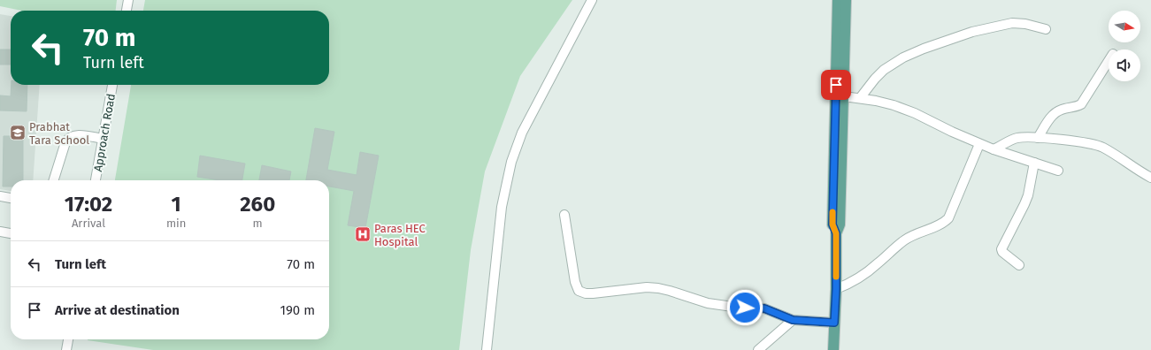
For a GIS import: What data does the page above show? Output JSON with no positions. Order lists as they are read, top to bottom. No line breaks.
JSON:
{"streets":{"street":["Approach Road"]},"places":{"school or university":["Prabhat Tara School"],"hospital":["Paras HEC Hospital"]},"north":"right","page":{"turn":["70 m","Turn left"],"eta":["17:02","Arrival","1","min","260","m"],"list":[{"name":"Turn left","value":"70 m"},{"name":"Arrive at destination","value":"190 m"}]}}
